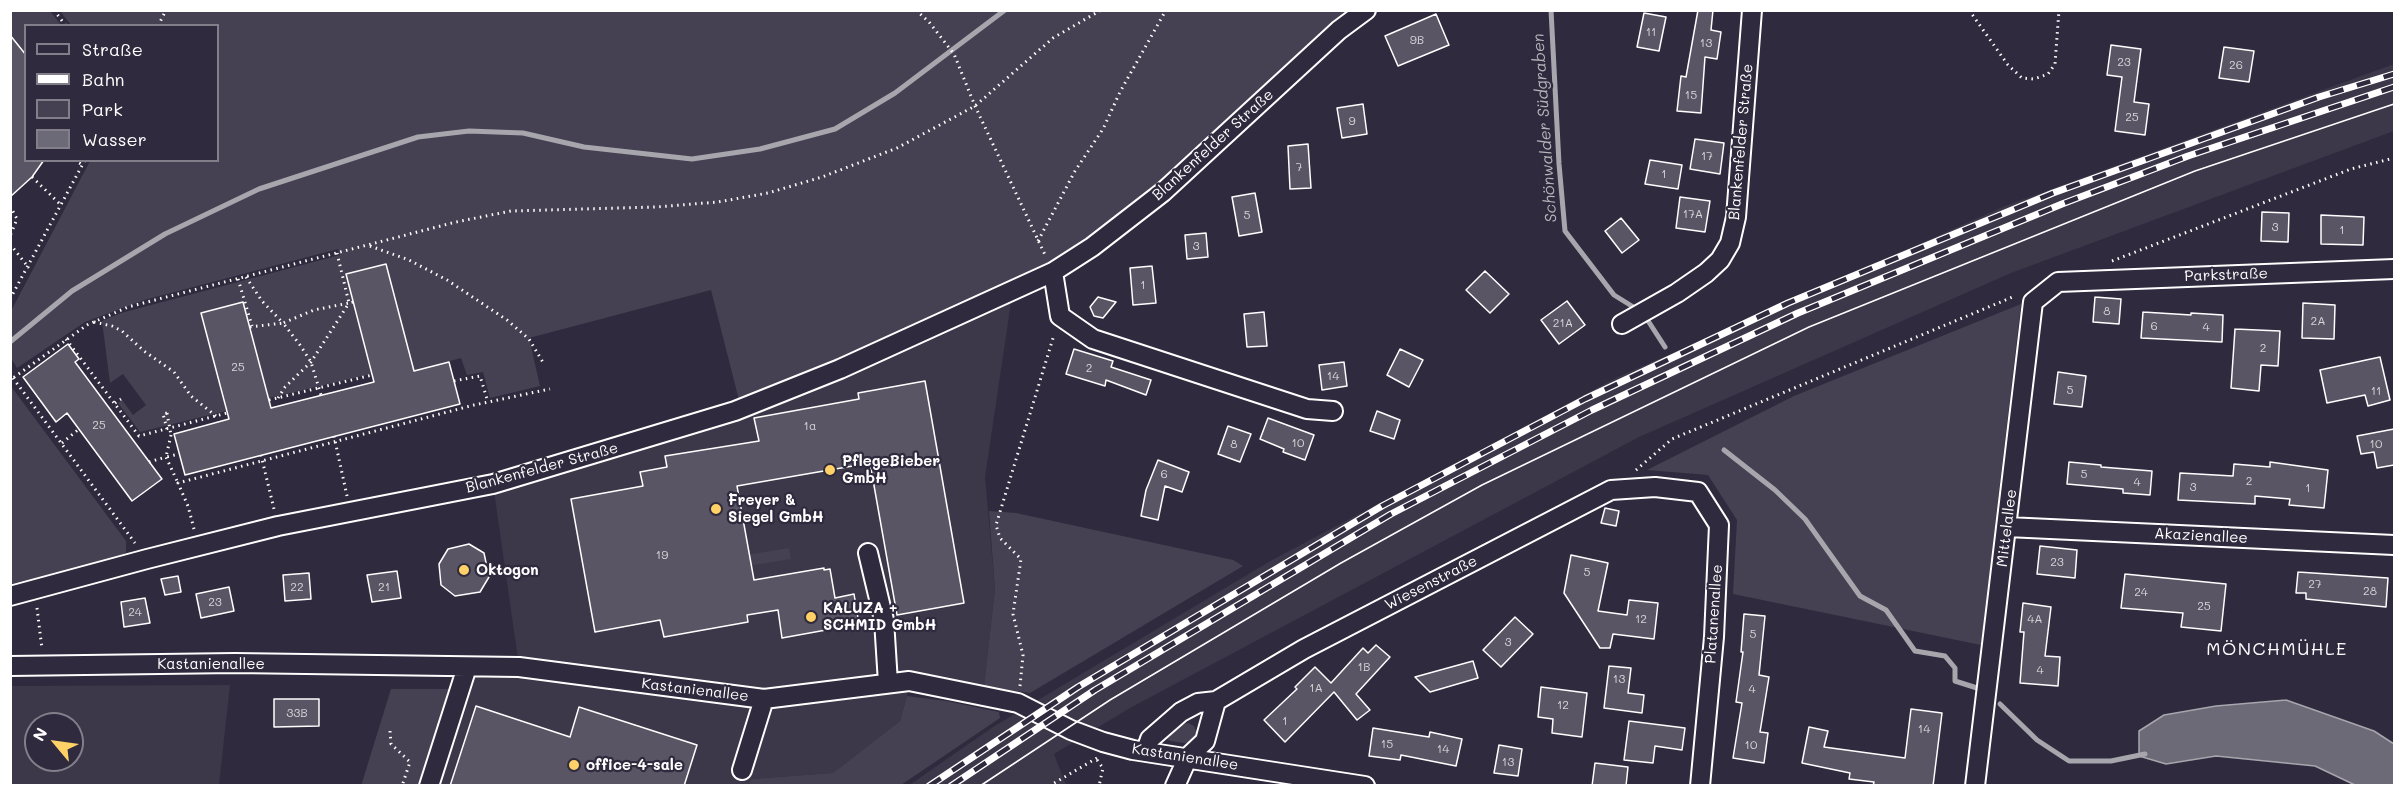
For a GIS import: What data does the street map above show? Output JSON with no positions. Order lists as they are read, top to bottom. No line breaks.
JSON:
{"streets":{"street":["Blankenfelder Straße","Parkstraße","Mittelallee","Akazienallee","Wiesenstraße","Platanenallee","Kastanienallee"]},"crossings":[["Parkstraße","Mittelallee"],["Mittelallee","Akazienallee"],["Wiesenstraße","Platanenallee"],["Wiesenstraße","Kastanienallee"]],"districts":["MÖNCHMÜHLE"],"water":["Schönwalder Südgraben"],"places":["PflegeBieber GmbH","Freyer & Siegel GmbH","Oktogon","KALUZA + SCHMID GmbH","office-4-sale"],"house_numbers":["11","9B","13","23","26","15","25","9","17","7","1","17A","5","3","1","3","1","8","2A","21A","6","4","2","25","2","14","5","11","25","1a","10","8","10","6","5","2","4","3","1","19","23","5","27","22","21","28","24","23","25","24","12","4A","5","3","1B","4","13","1A","4","12","33B","1","14","15","10","14","13"],"legend":["Straße","Bahn","Park","Wasser"],"north":"top left"}
